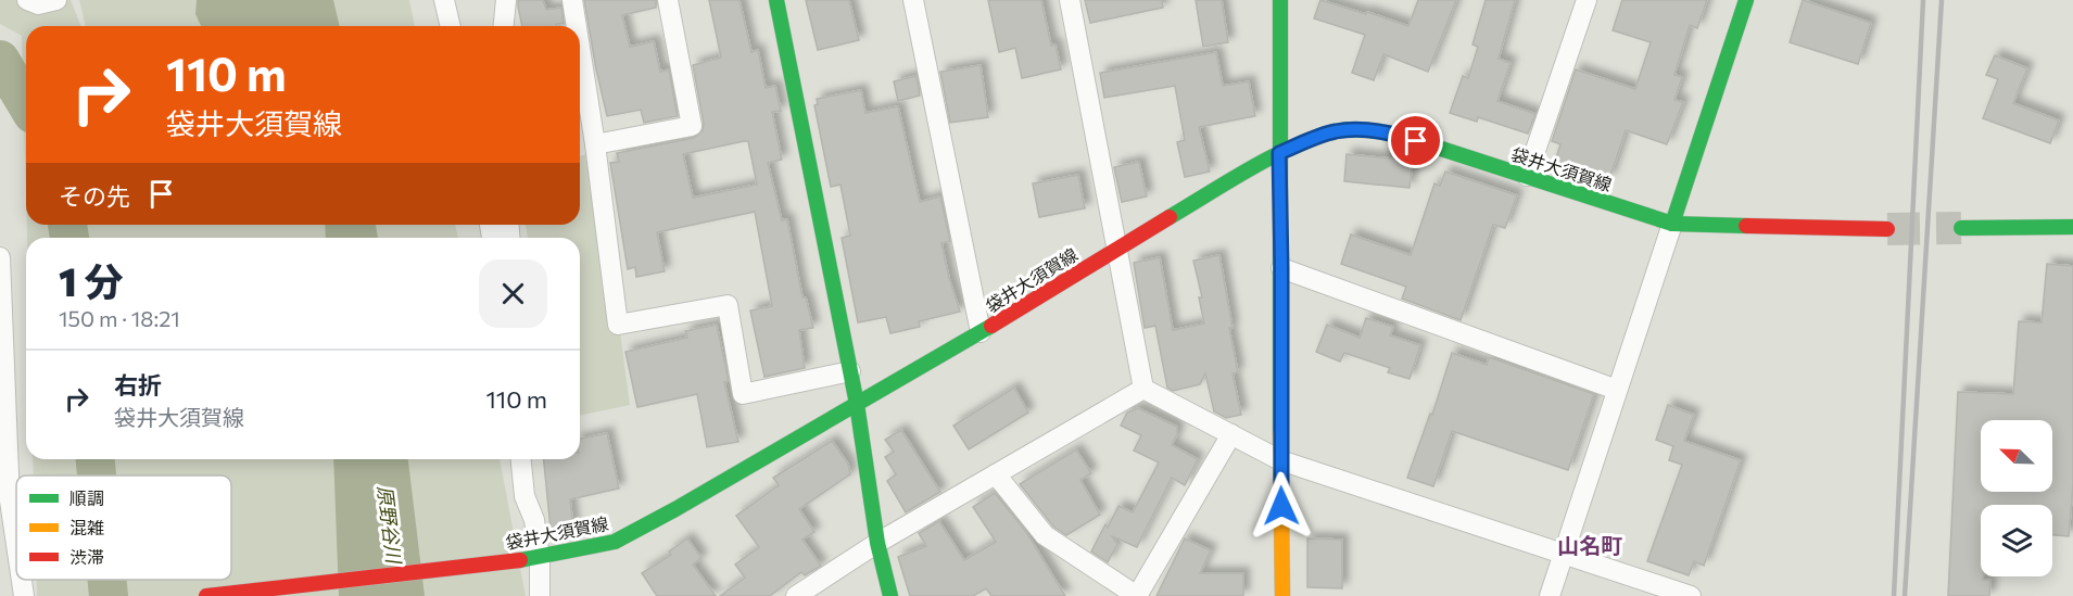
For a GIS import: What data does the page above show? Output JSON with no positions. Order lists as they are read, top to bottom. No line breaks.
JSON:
{"streets":{"main road":["袋井大須賀線"]},"districts":["山名町"],"water":["原野谷川"],"legend":["順調","混雑","渋滞"],"north":"top left","page":{"turn":["110 m","袋井大須賀線"],"then":"その先","heading":["1 分","150 m · 18:21"],"list":[{"name":"右折","note":"袋井大須賀線","value":"110 m"}]}}
